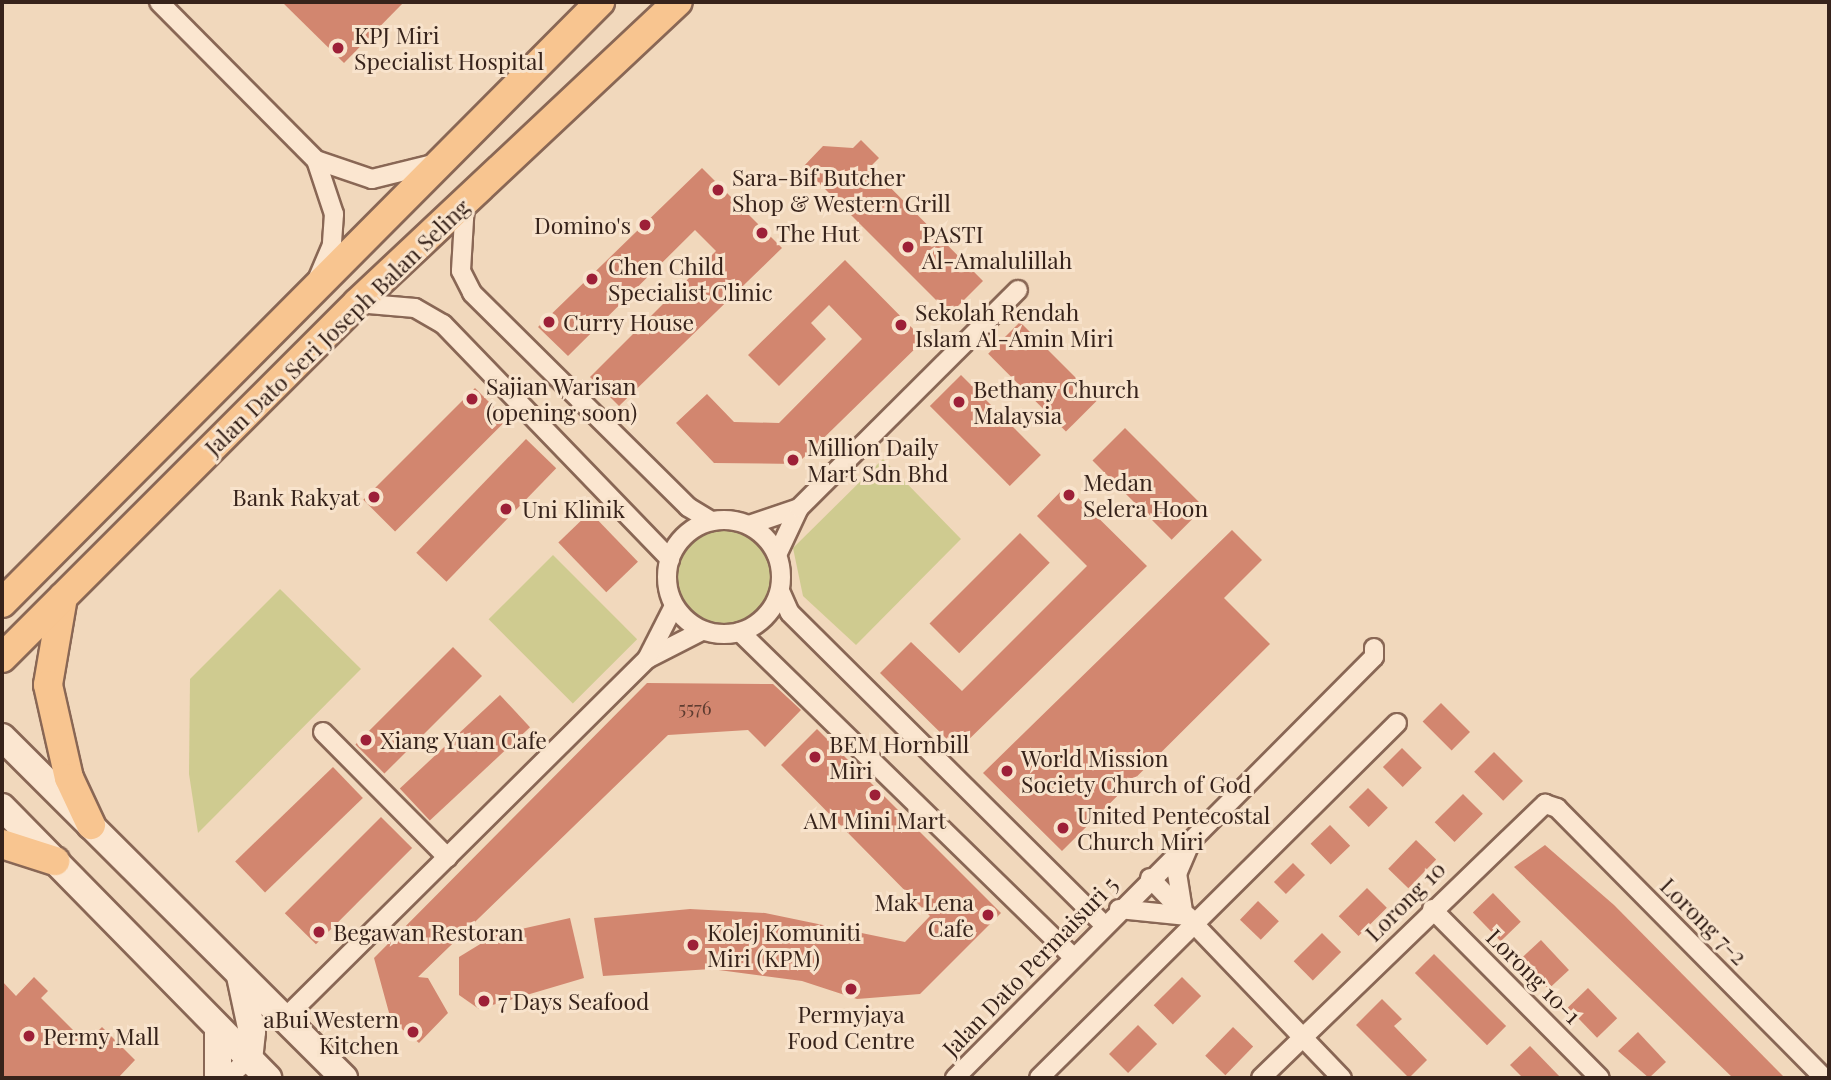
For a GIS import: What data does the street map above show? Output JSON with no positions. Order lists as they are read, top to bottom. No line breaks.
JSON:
{"streets":{"main road":["Jalan Dato Seri Joseph Balan Seling"],"street":["Lorong 10","Lorong 7-2","Jalan Dato Permaisuri 5","Lorong 10-1"]},"crossings":[["Lorong 10","Lorong 7-2"],["Lorong 10","Lorong 10-1"]],"places":["KPJ Miri Specialist Hospital","Sara-Bif Butcher Shop & Western Grill","Domino's","The Hut","PASTI Al-Amalulillah","Chen Child Specialist Clinic","Curry House","Sekolah Rendah Islam Al-Amin Miri","Sajian Warisan (opening soon)","Bethany Church Malaysia","Million Daily Mart Sdn Bhd","Medan Selera Hoon","Bank Rakyat","Uni Klinik","Xiang Yuan Cafe","BEM Hornbill Miri","World Mission Society Church of God","AM Mini Mart","United Pentecostal Church Miri","Mak Lena Cafe","Begawan Restoran","Kolej Komuniti Miri (KPM)","Permyjaya Food Centre","7 Days Seafood","aBui Western Kitchen","Permy Mall"],"house_numbers":["5576"]}
